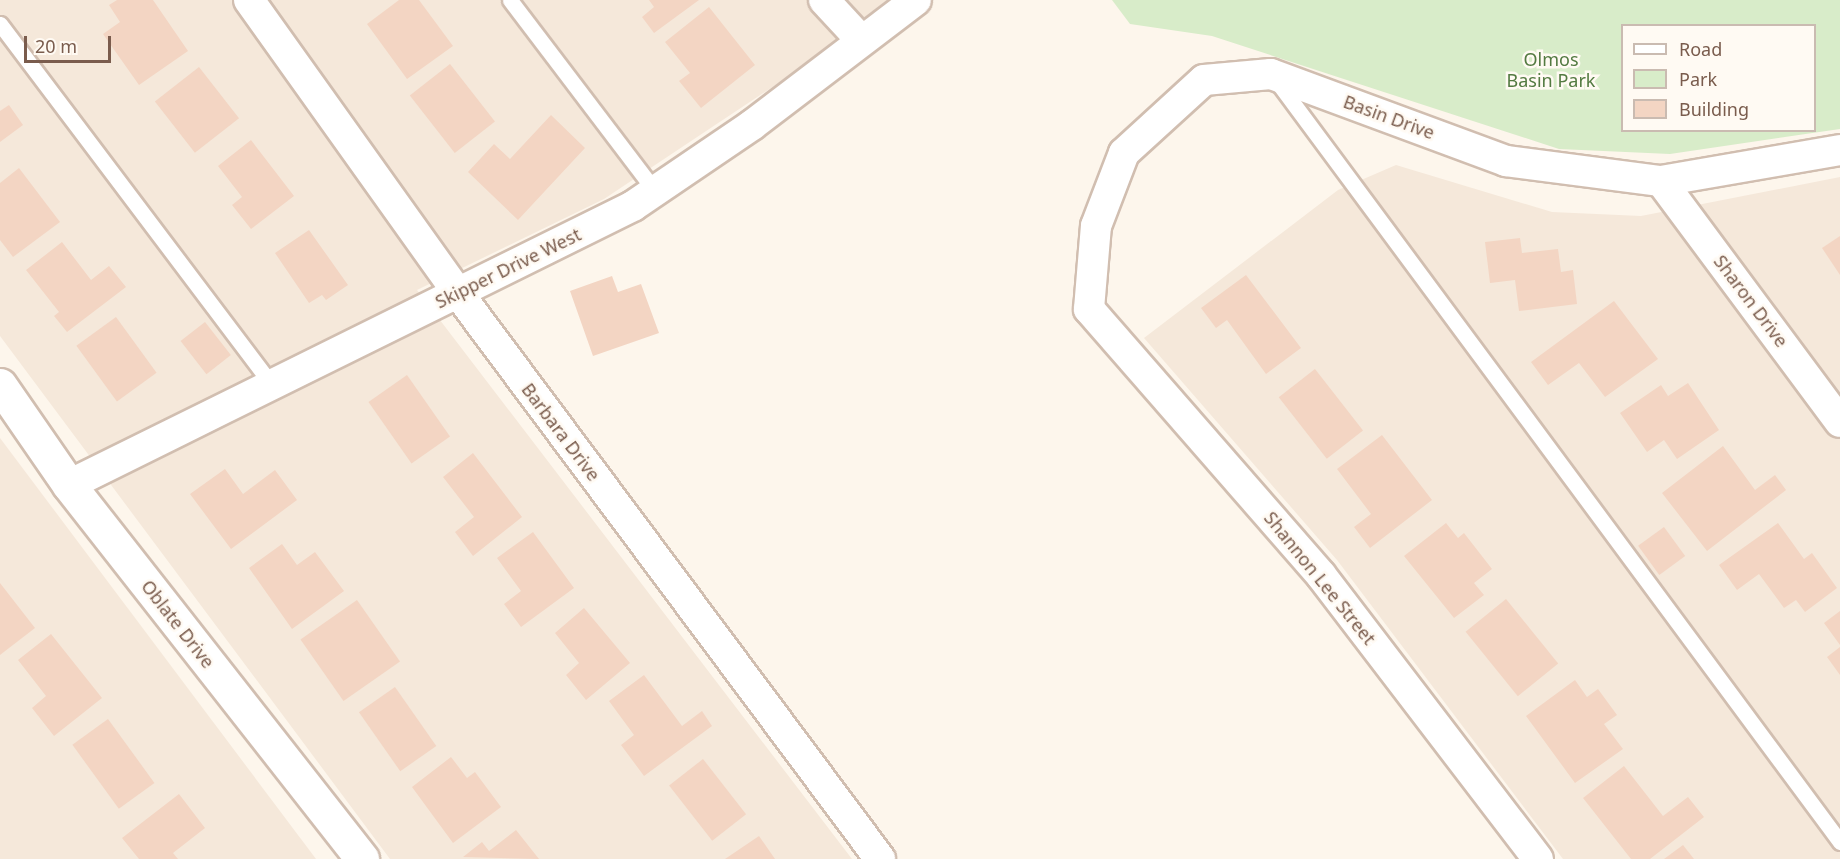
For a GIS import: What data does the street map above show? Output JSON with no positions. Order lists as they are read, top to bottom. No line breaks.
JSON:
{"streets":{"street":["Basin Drive","Skipper Drive West","Sharon Drive","Barbara Drive","Shannon Lee Street","Oblate Drive"]},"crossings":[["Basin Drive","Sharon Drive"],["Basin Drive","Shannon Lee Street"],["Skipper Drive West","Barbara Drive"],["Skipper Drive West","Oblate Drive"]],"parks":["Olmos Basin Park"],"legend":["Road","Park","Building"],"scale_bar":"20 m"}
